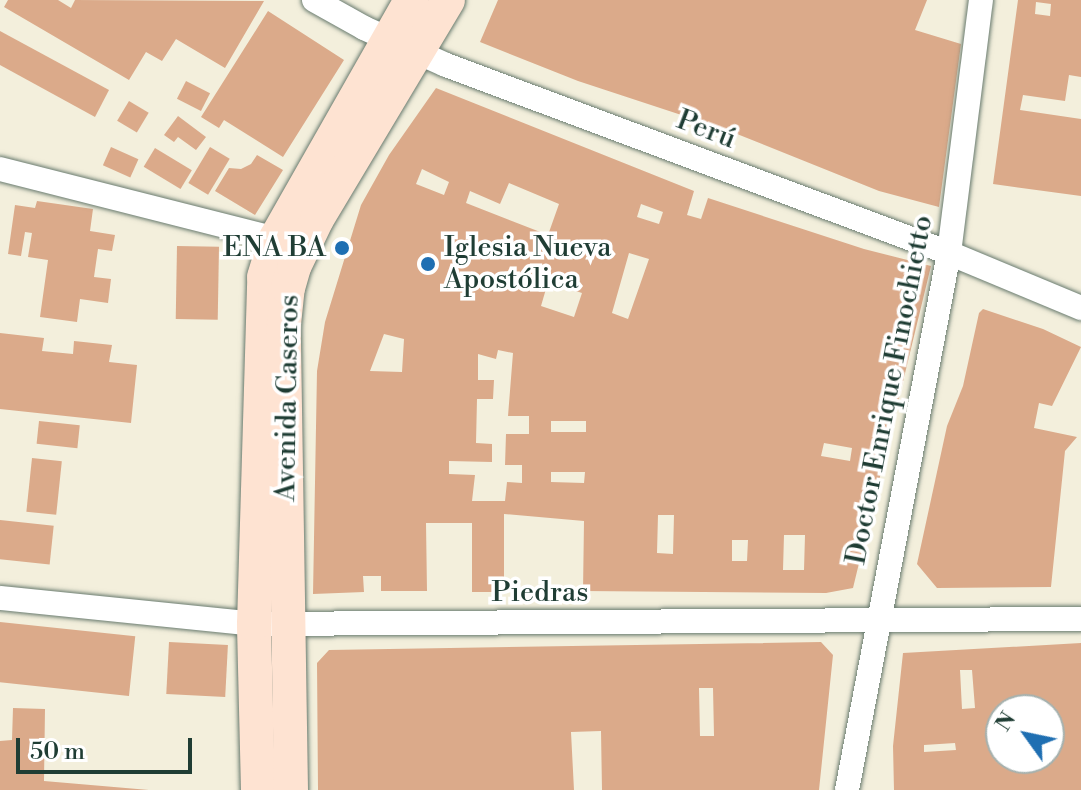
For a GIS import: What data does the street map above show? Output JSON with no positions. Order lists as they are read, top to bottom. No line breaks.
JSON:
{"streets":{"main road":["Avenida Caseros"],"street":["Perú","Doctor Enrique Finochietto","Piedras"]},"crossings":[["Perú","Doctor Enrique Finochietto"],["Perú","Avenida Caseros"],["Doctor Enrique Finochietto","Piedras"],["Avenida Caseros","Piedras"]],"places":["ENA BA","Iglesia Nueva Apostólica"],"scale_bar":"50 m","north":"top left"}
